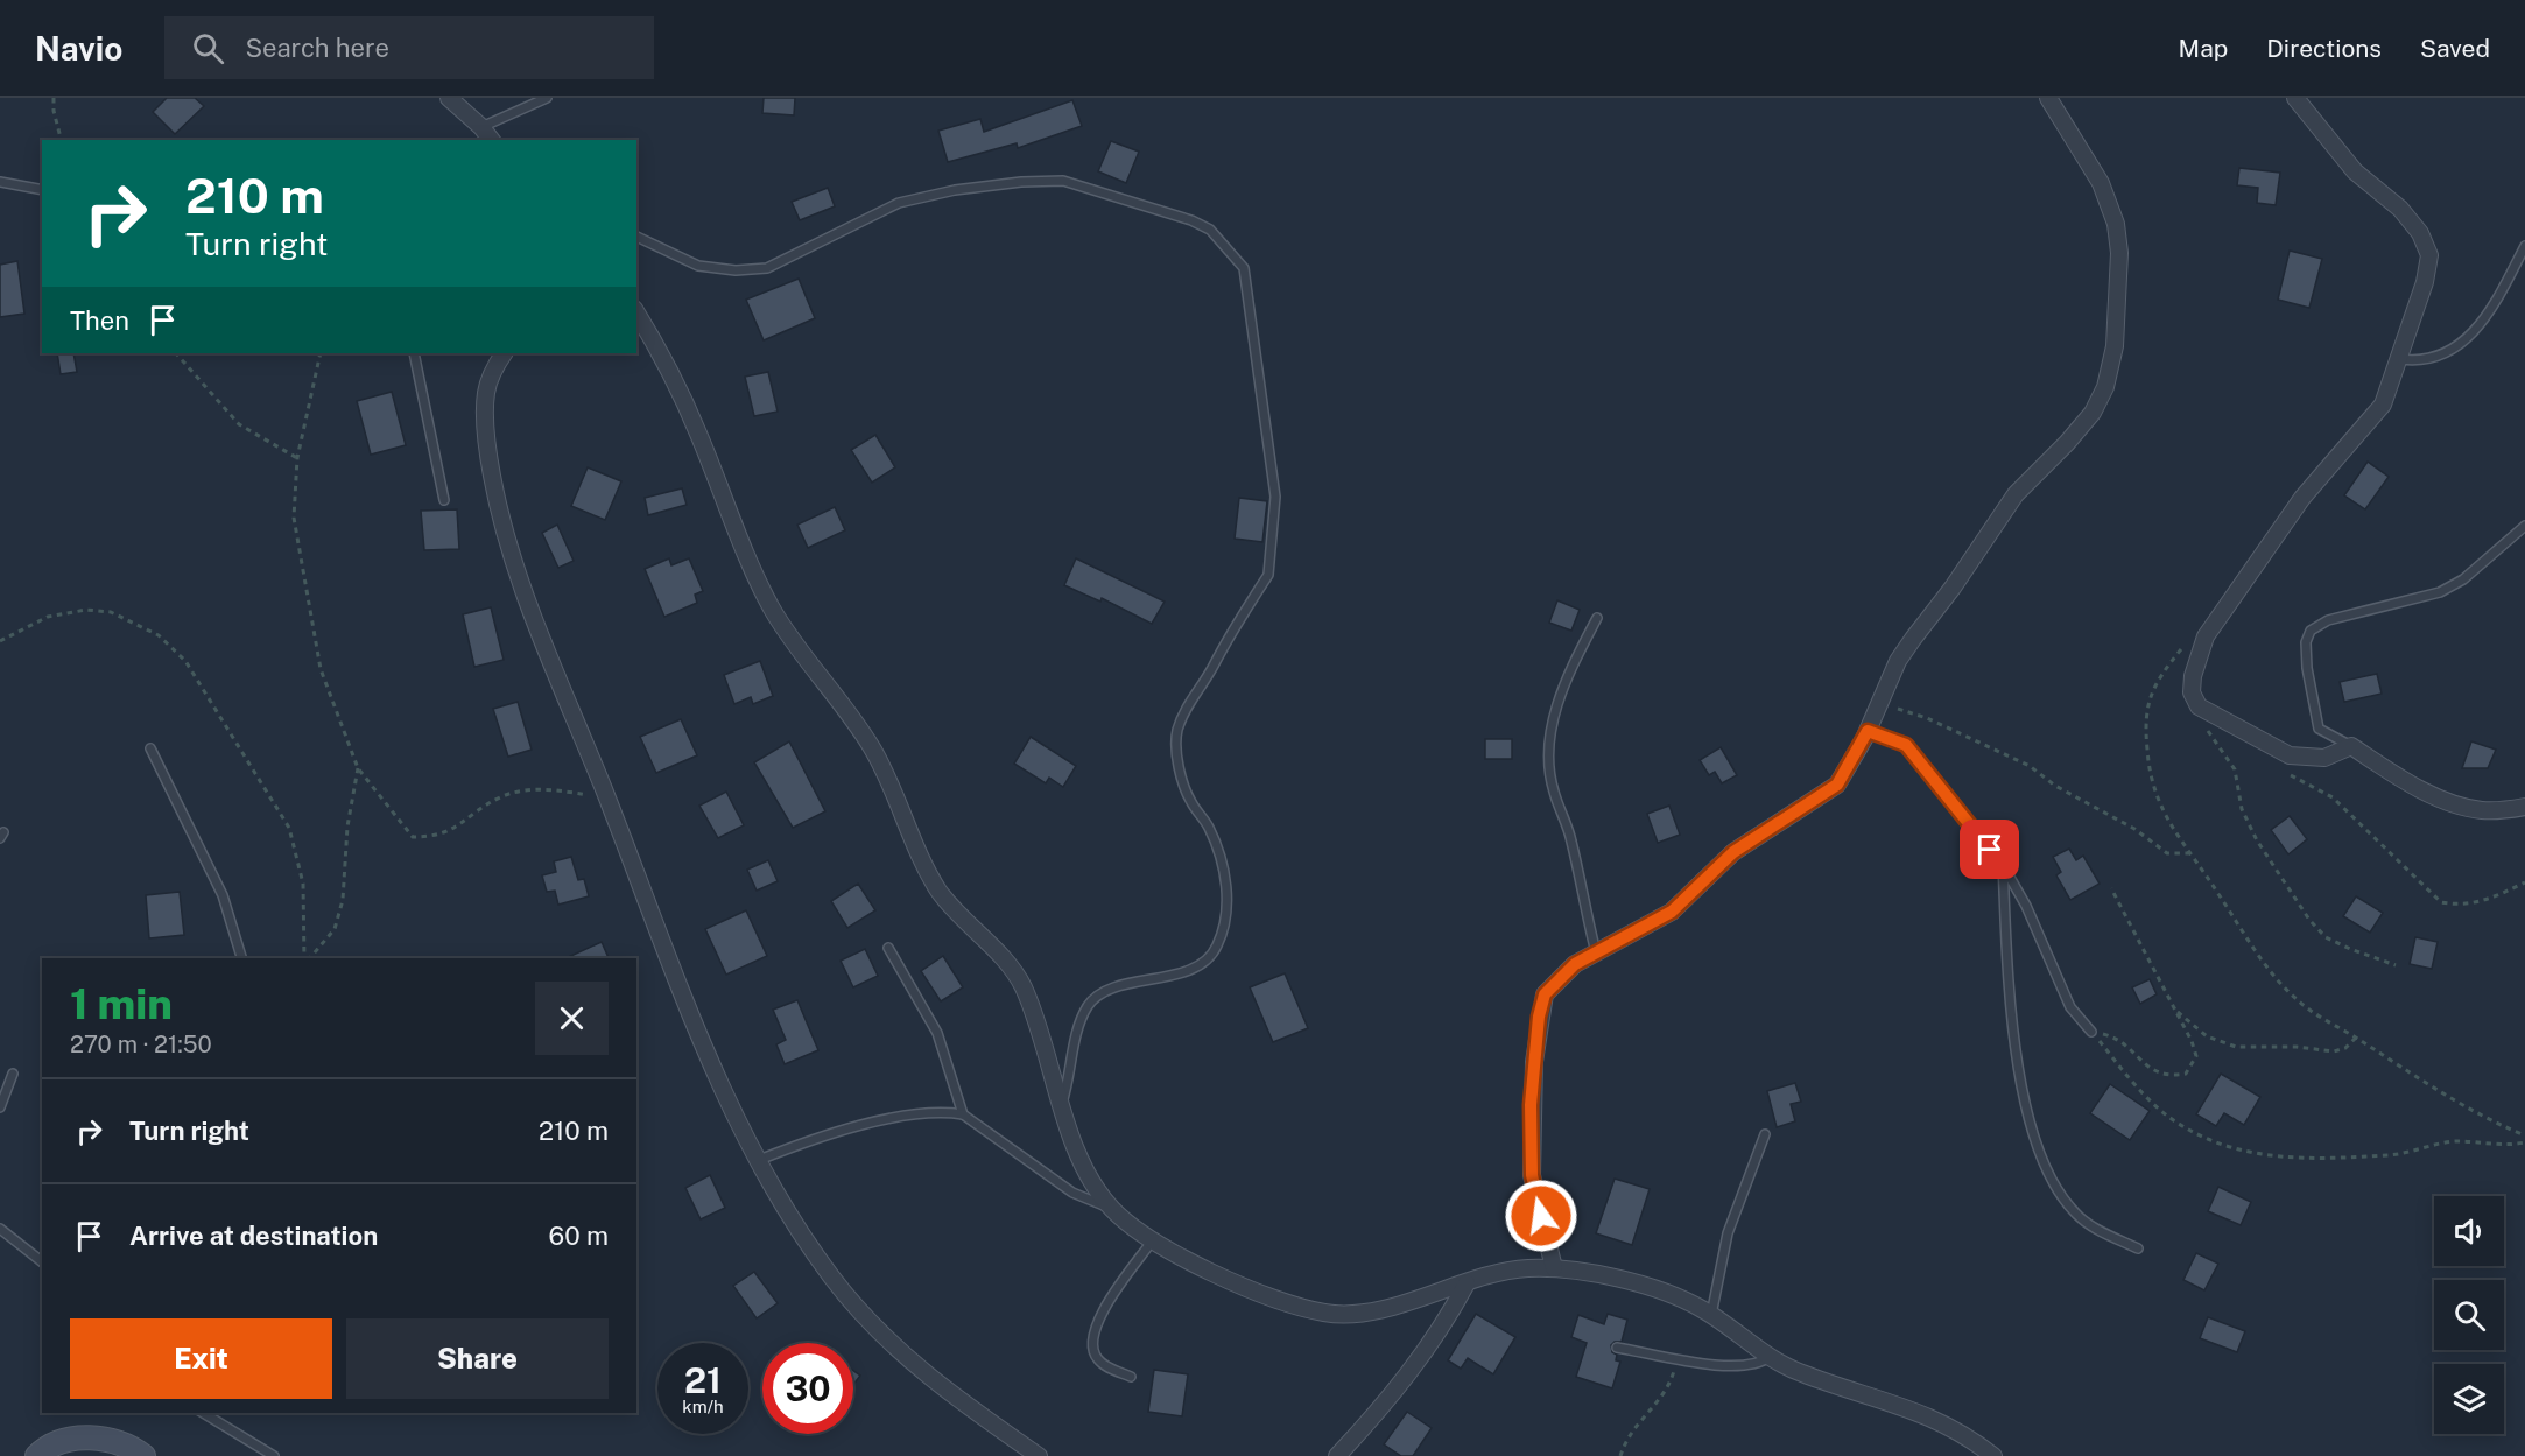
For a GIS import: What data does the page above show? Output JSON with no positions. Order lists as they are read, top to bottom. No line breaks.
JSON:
{"page":{"header":"Navio","search":"Search here","nav":["Map","Directions","Saved"],"turn":["210 m","Turn right"],"then":"Then","heading":["1 min","270 m · 21:50"],"list":[{"name":"Turn right","value":"210 m"},{"name":"Arrive at destination","value":"60 m"}],"buttons":["Exit","Share"],"speed":"21 km/h","limit":"30"}}
